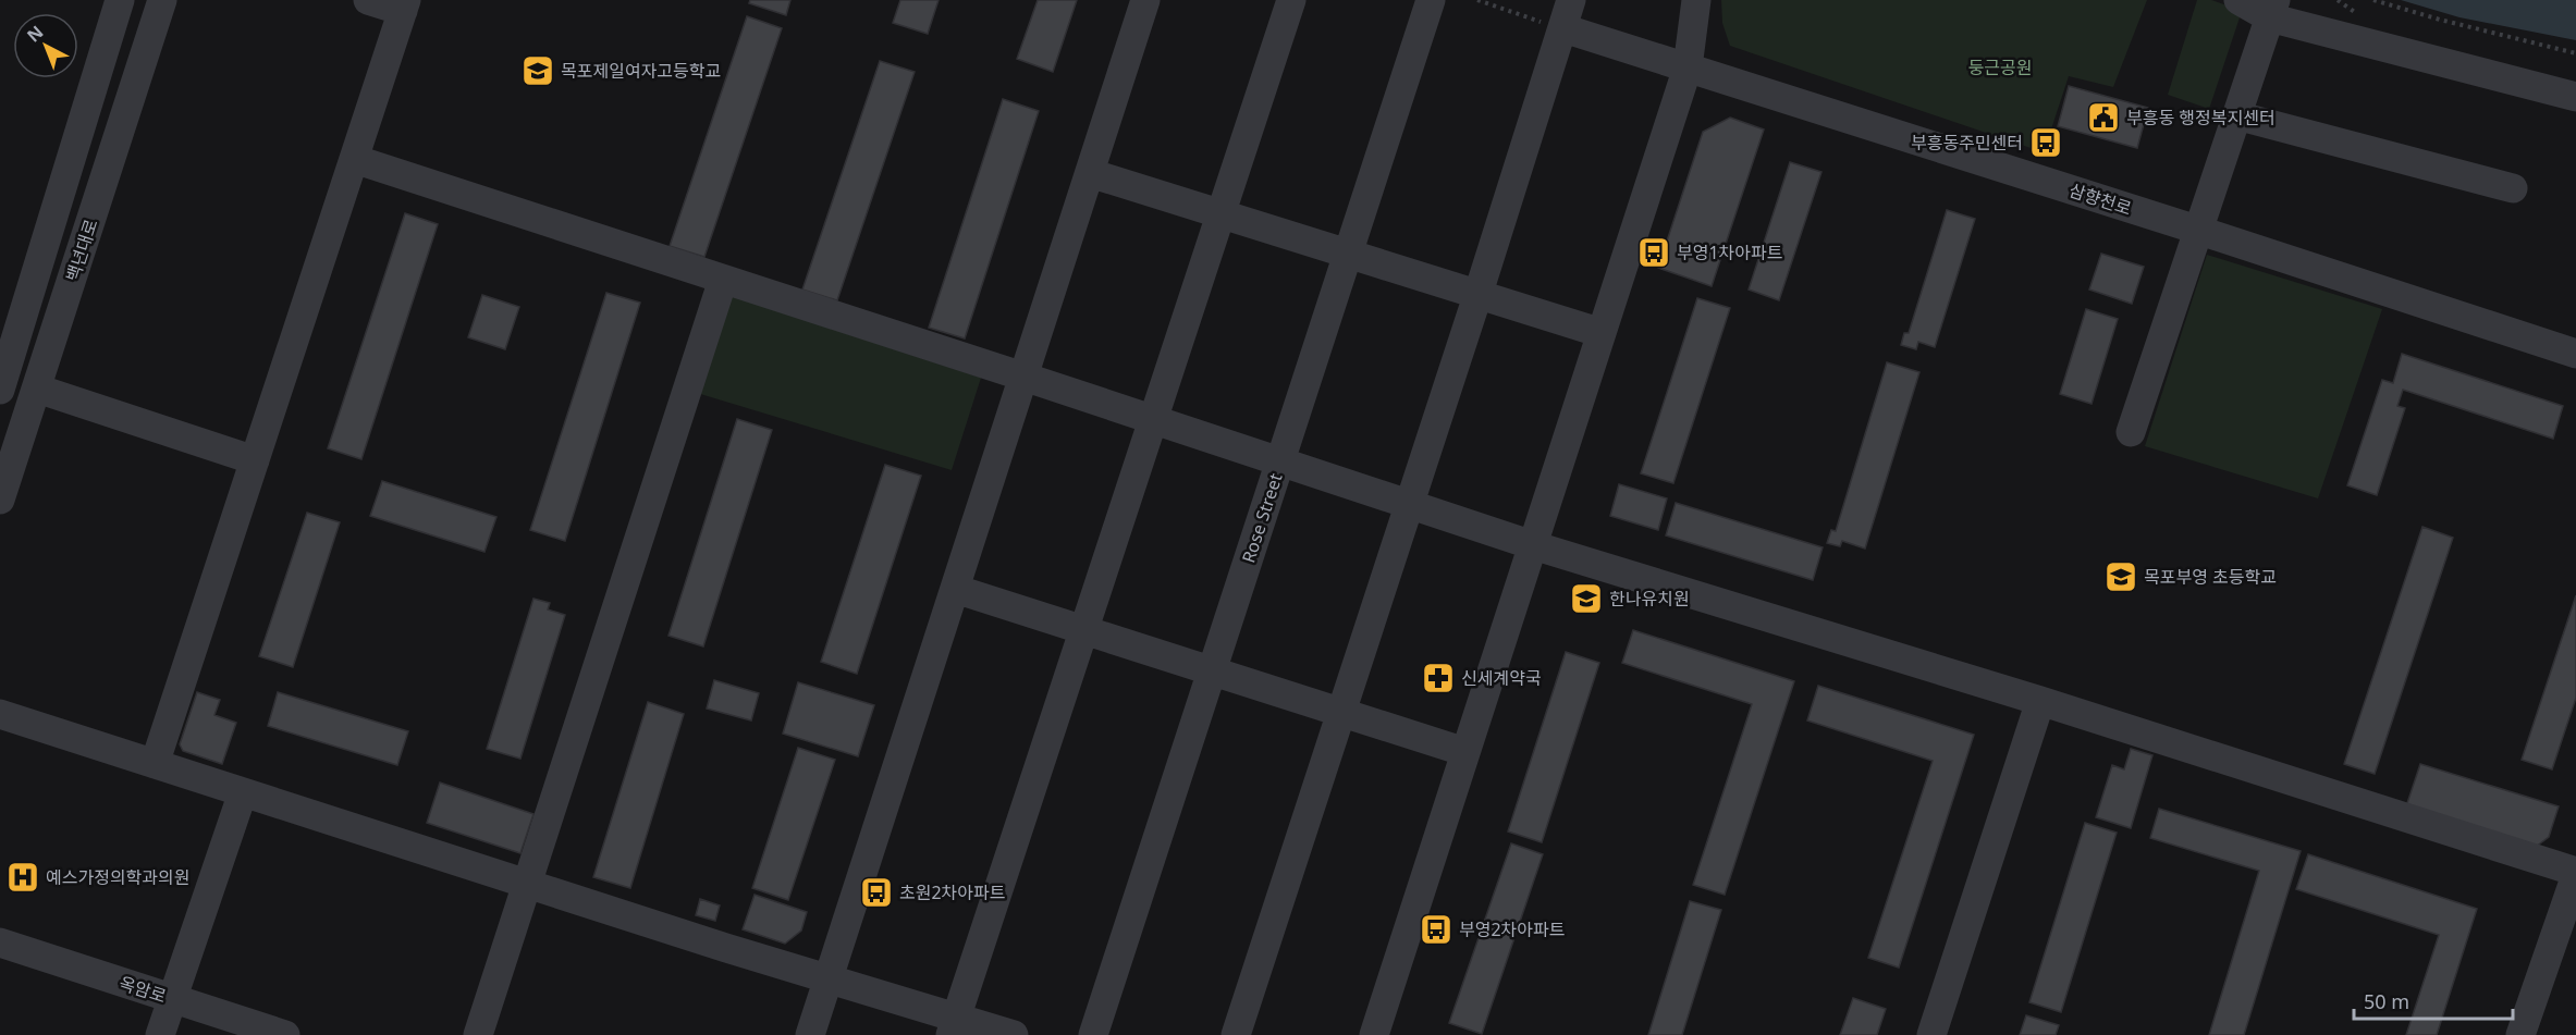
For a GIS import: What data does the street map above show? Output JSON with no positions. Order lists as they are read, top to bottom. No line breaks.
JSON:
{"streets":{"street":["삼향천로","백년대로","Rose Street","옥암로"]},"parks":["둥근공원"],"places":{"school or university":["목포제일여자고등학교","목포부영 초등학교","한나유치원"],"public building":["부흥동 행정복지센터"],"bus stop":["부흥동주민센터","부영1차아파트","초원2차아파트","부영2차아파트"],"pharmacy":["신세계약국"],"hospital":["예스가정의학과의원"]},"scale_bar":"50 m","north":"top left"}
